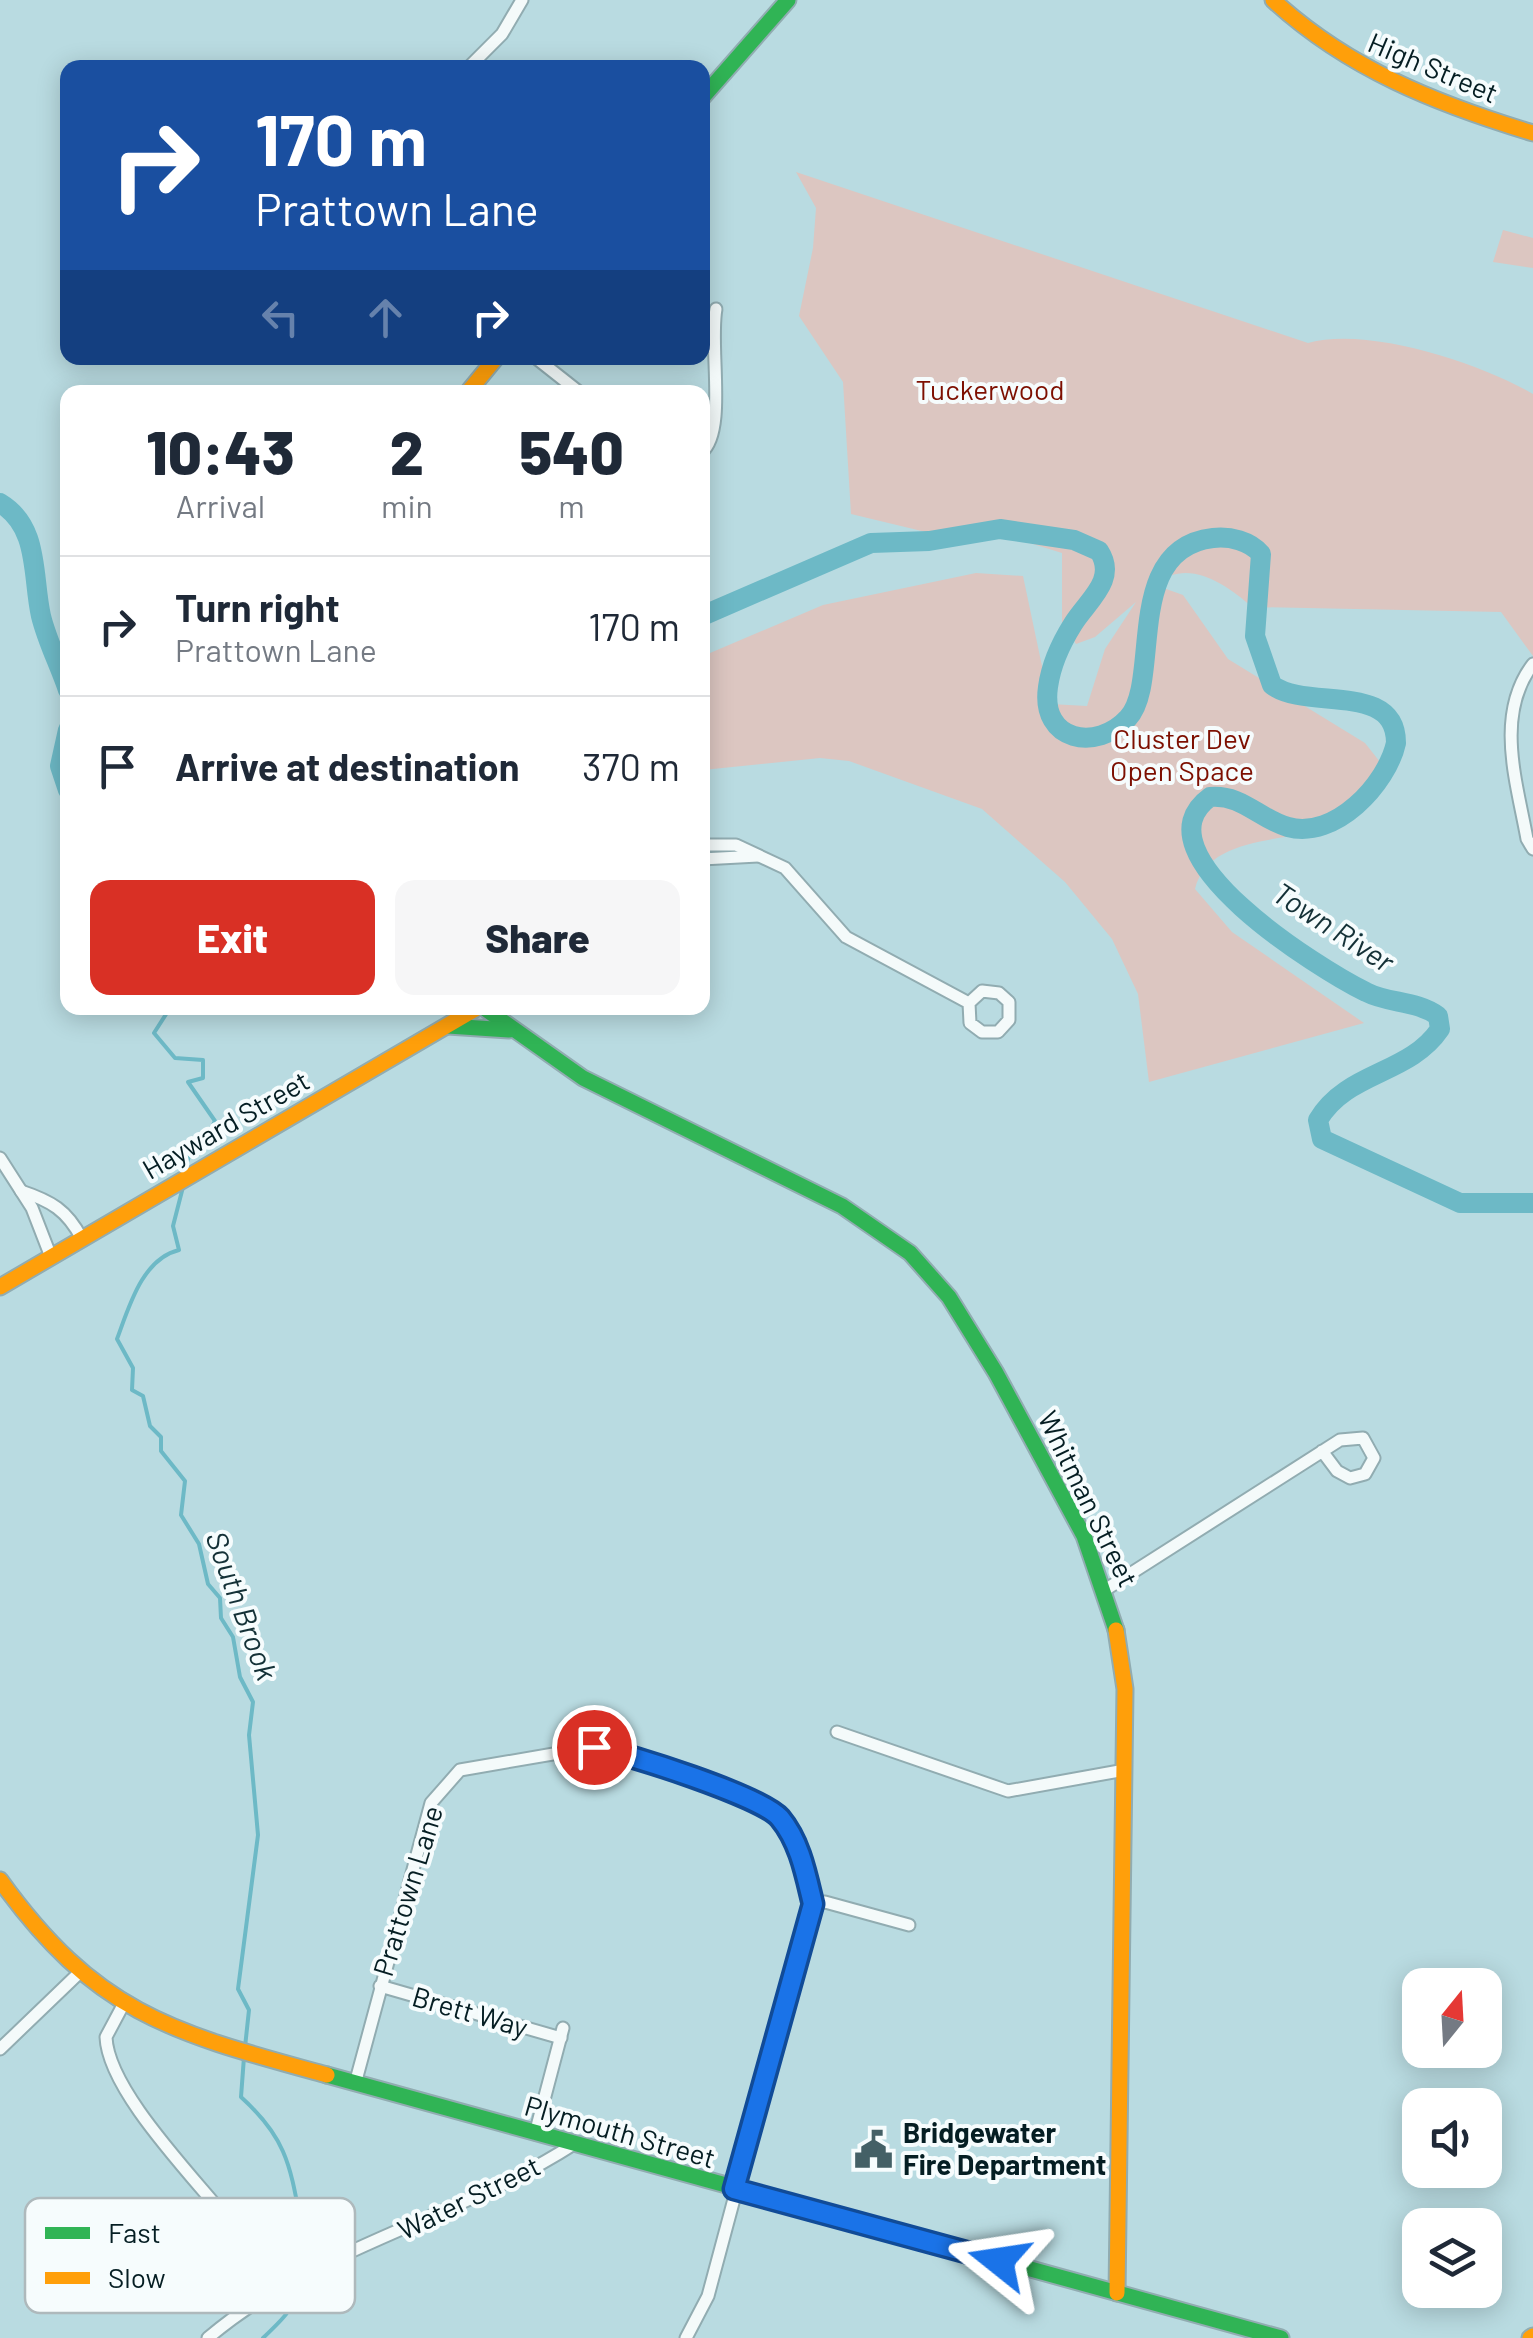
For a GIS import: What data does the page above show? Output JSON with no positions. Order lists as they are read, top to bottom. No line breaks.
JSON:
{"streets":{"street":["High Street","Hayward Street","Whitman Street","Prattown Lane","Brett Way","Plymouth Street","Water Street"]},"crossings":[["Whitman Street","Plymouth Street"],["Prattown Lane","Brett Way"],["Prattown Lane","Plymouth Street"],["Brett Way","Plymouth Street"],["Plymouth Street","Water Street"]],"water":["Town River","South Brook"],"parks":["Tuckerwood","Cluster Dev Open Space"],"places":{"public building":["Bridgewater Fire Department"]},"legend":["Fast","Slow"],"north":"top","page":{"turn":["170 m","Prattown Lane"],"eta":["10:43","Arrival","2","min","540","m"],"list":[{"name":"Turn right","note":"Prattown Lane","value":"170 m"},{"name":"Arrive at destination","value":"370 m"}],"buttons":["Exit","Share"]}}
